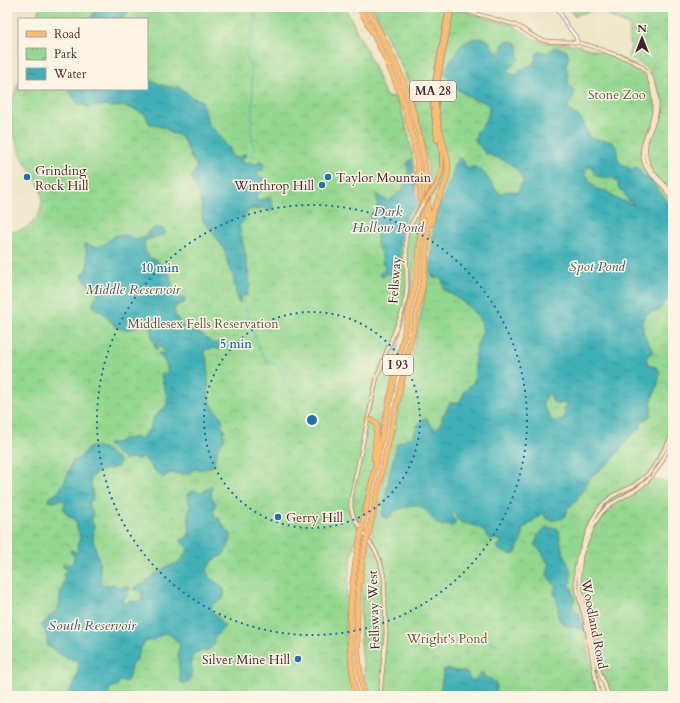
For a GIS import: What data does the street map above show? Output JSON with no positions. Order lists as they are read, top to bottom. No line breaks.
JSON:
{"streets":{"highway":["I 93"],"main road":["MA 28","Fellsway","Fellsway West","Woodland Road"]},"crossings":[["Fellsway","Fellsway West"]],"water":["Dark Hollow Pond","Spot Pond","Middle Reservoir","South Reservoir"],"parks":["Stone Zoo","Middlesex Fells Reservation","Wright's Pond"],"places":["Grinding Rock Hill","Taylor Mountain","Winthrop Hill","Gerry Hill","Silver Mine Hill"],"legend":["Road","Park","Water"],"north":"top","rings":["10 min","5 min"]}
